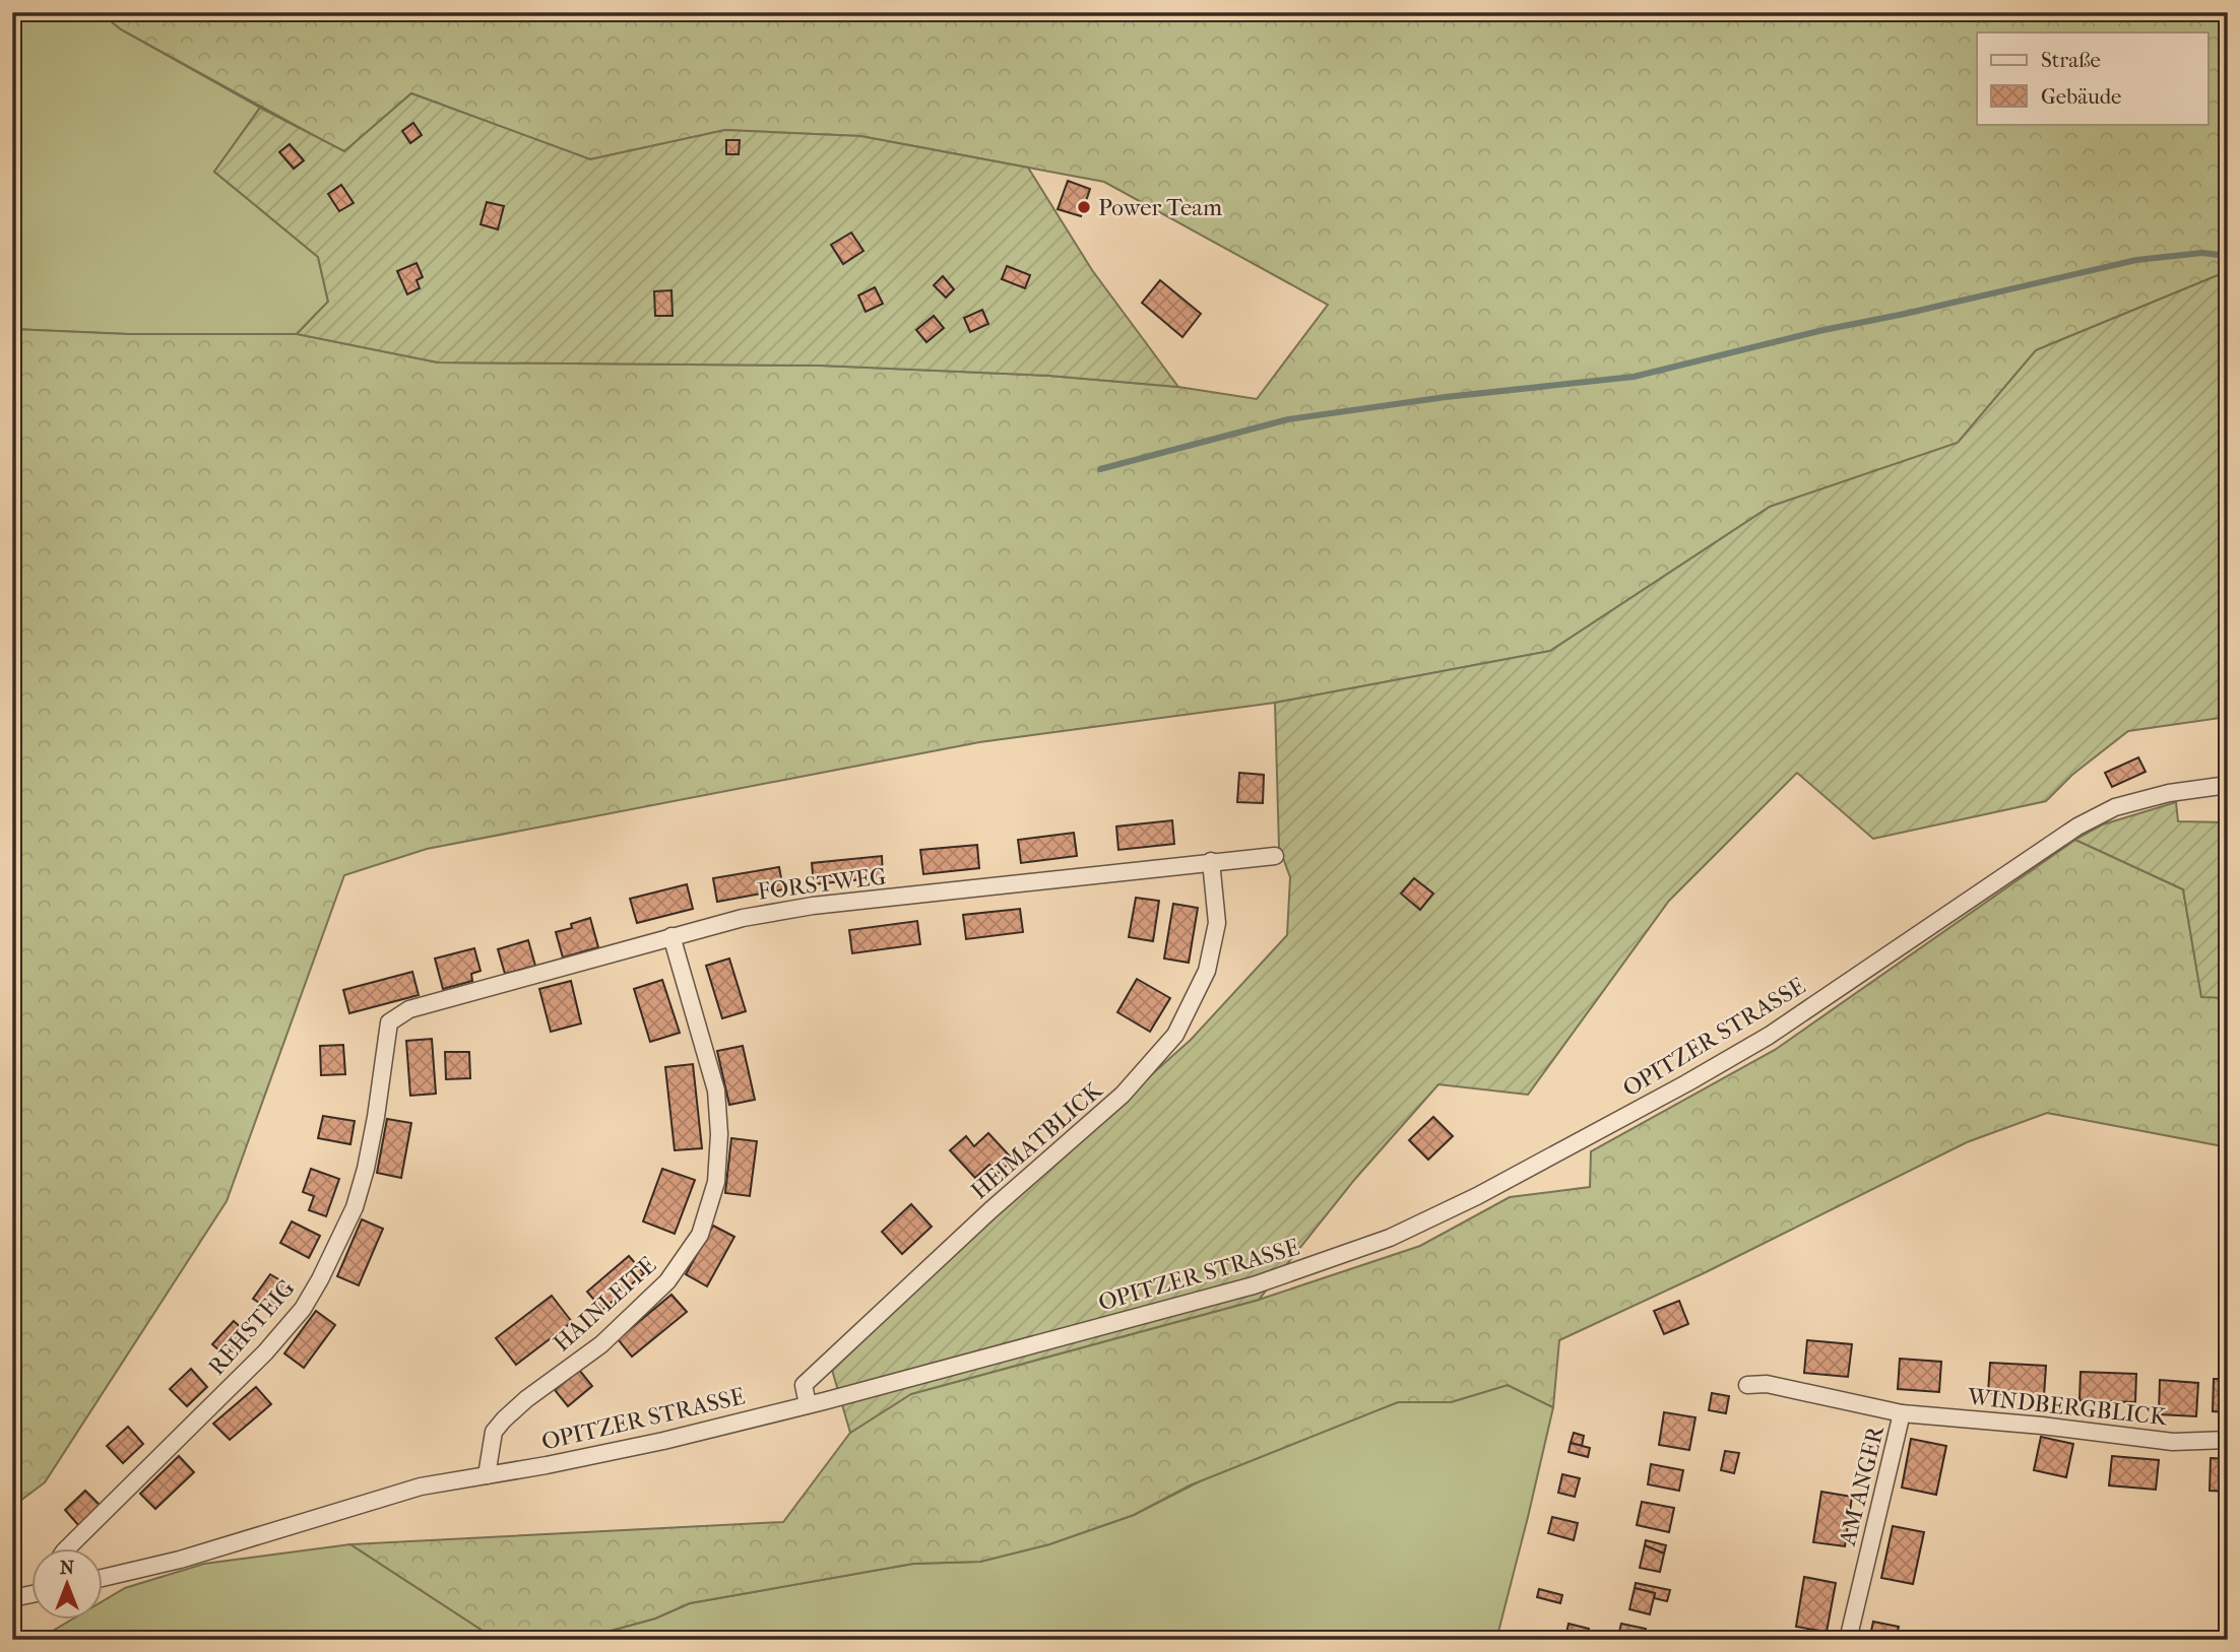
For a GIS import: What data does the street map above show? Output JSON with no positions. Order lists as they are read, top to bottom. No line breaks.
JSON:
{"streets":{"street":["FORSTWEG","OPITZER STRASSE","HEIMATBLICK","HAINLEITE","REHSTEIG","WINDBERGBLICK","AM ANGER"]},"crossings":[["FORSTWEG","HEIMATBLICK"],["FORSTWEG","HAINLEITE"],["FORSTWEG","REHSTEIG"],["OPITZER STRASSE","HEIMATBLICK"],["OPITZER STRASSE","HAINLEITE"],["WINDBERGBLICK","AM ANGER"]],"places":["Power Team"],"legend":["Straße","Gebäude"],"north":"top"}
